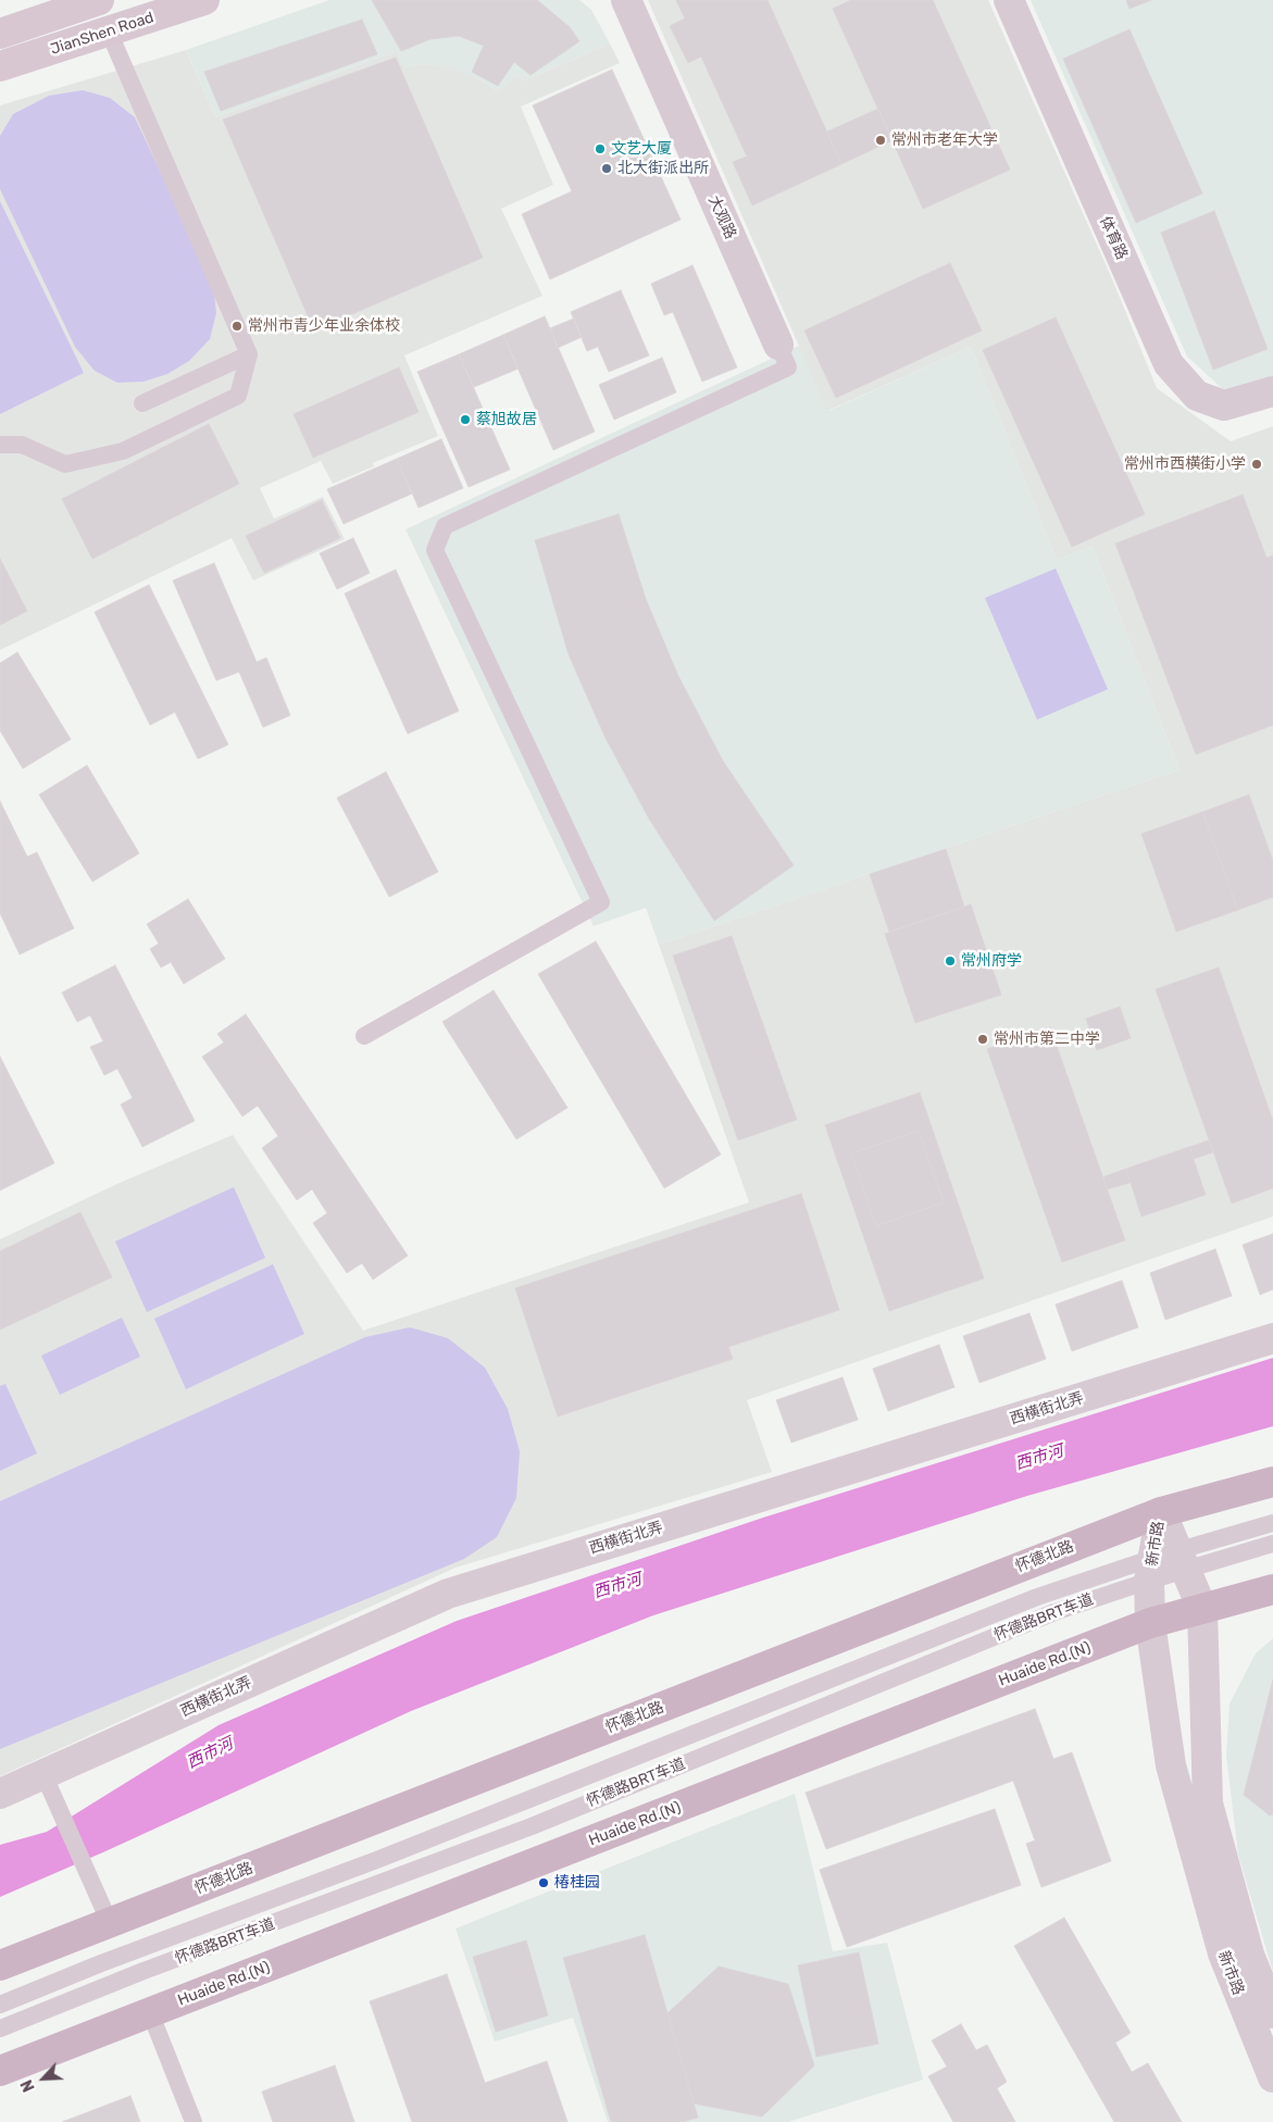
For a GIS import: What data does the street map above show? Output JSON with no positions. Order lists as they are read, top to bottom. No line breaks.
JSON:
{"streets":{"main road":["JianShen Road","怀德北路","Huaide Rd.(N)"],"street":["大观路","体育路","西横街北弄","新市路"],"lane":["怀德路BRT车道"]},"crossings":[["新市路","怀德北路"],["新市路","怀德路BRT车道"],["新市路","Huaide Rd.(N)"]],"water":["西市河"],"places":["常州市老年大学","文艺大厦","北大街派出所","常州市青少年业余体校","蔡旭故居","常州市西横街小学","常州府学","常州市第二中学","椿桂园"],"north":"bottom left"}
